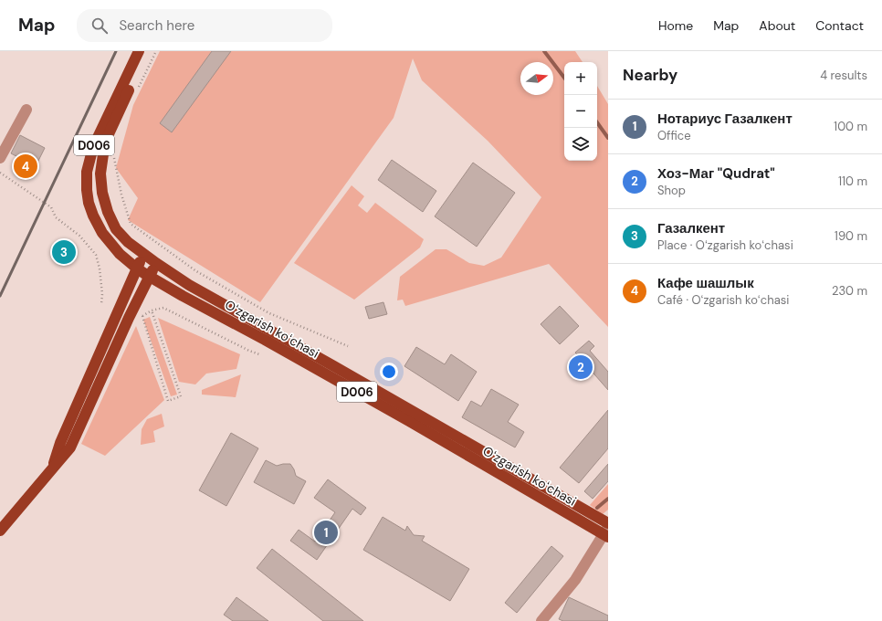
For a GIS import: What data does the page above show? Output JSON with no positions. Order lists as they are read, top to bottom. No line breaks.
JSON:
{"streets":{"main road":["D006","Oʻzgarish koʻchasi"]},"north":"right","page":{"header":"Map","search":"Search here","nav":["Home","Map","About","Contact"],"heading":["Nearby","4 results"],"map_buttons":["+","−"],"list":[{"mark":"1","name":"Нотариус Газалкент","note":"Office","value":"100 m"},{"mark":"2","name":"Хоз-Маг \"Qudrat\"","note":"Shop","value":"110 m"},{"mark":"3","name":"Газалкент","note":"Place · Oʻzgarish koʻchasi","value":"190 m"},{"mark":"4","name":"Кафе шашлык","note":"Café · Oʻzgarish koʻchasi","value":"230 m"}],"pins":["4","3","2","1"]}}
